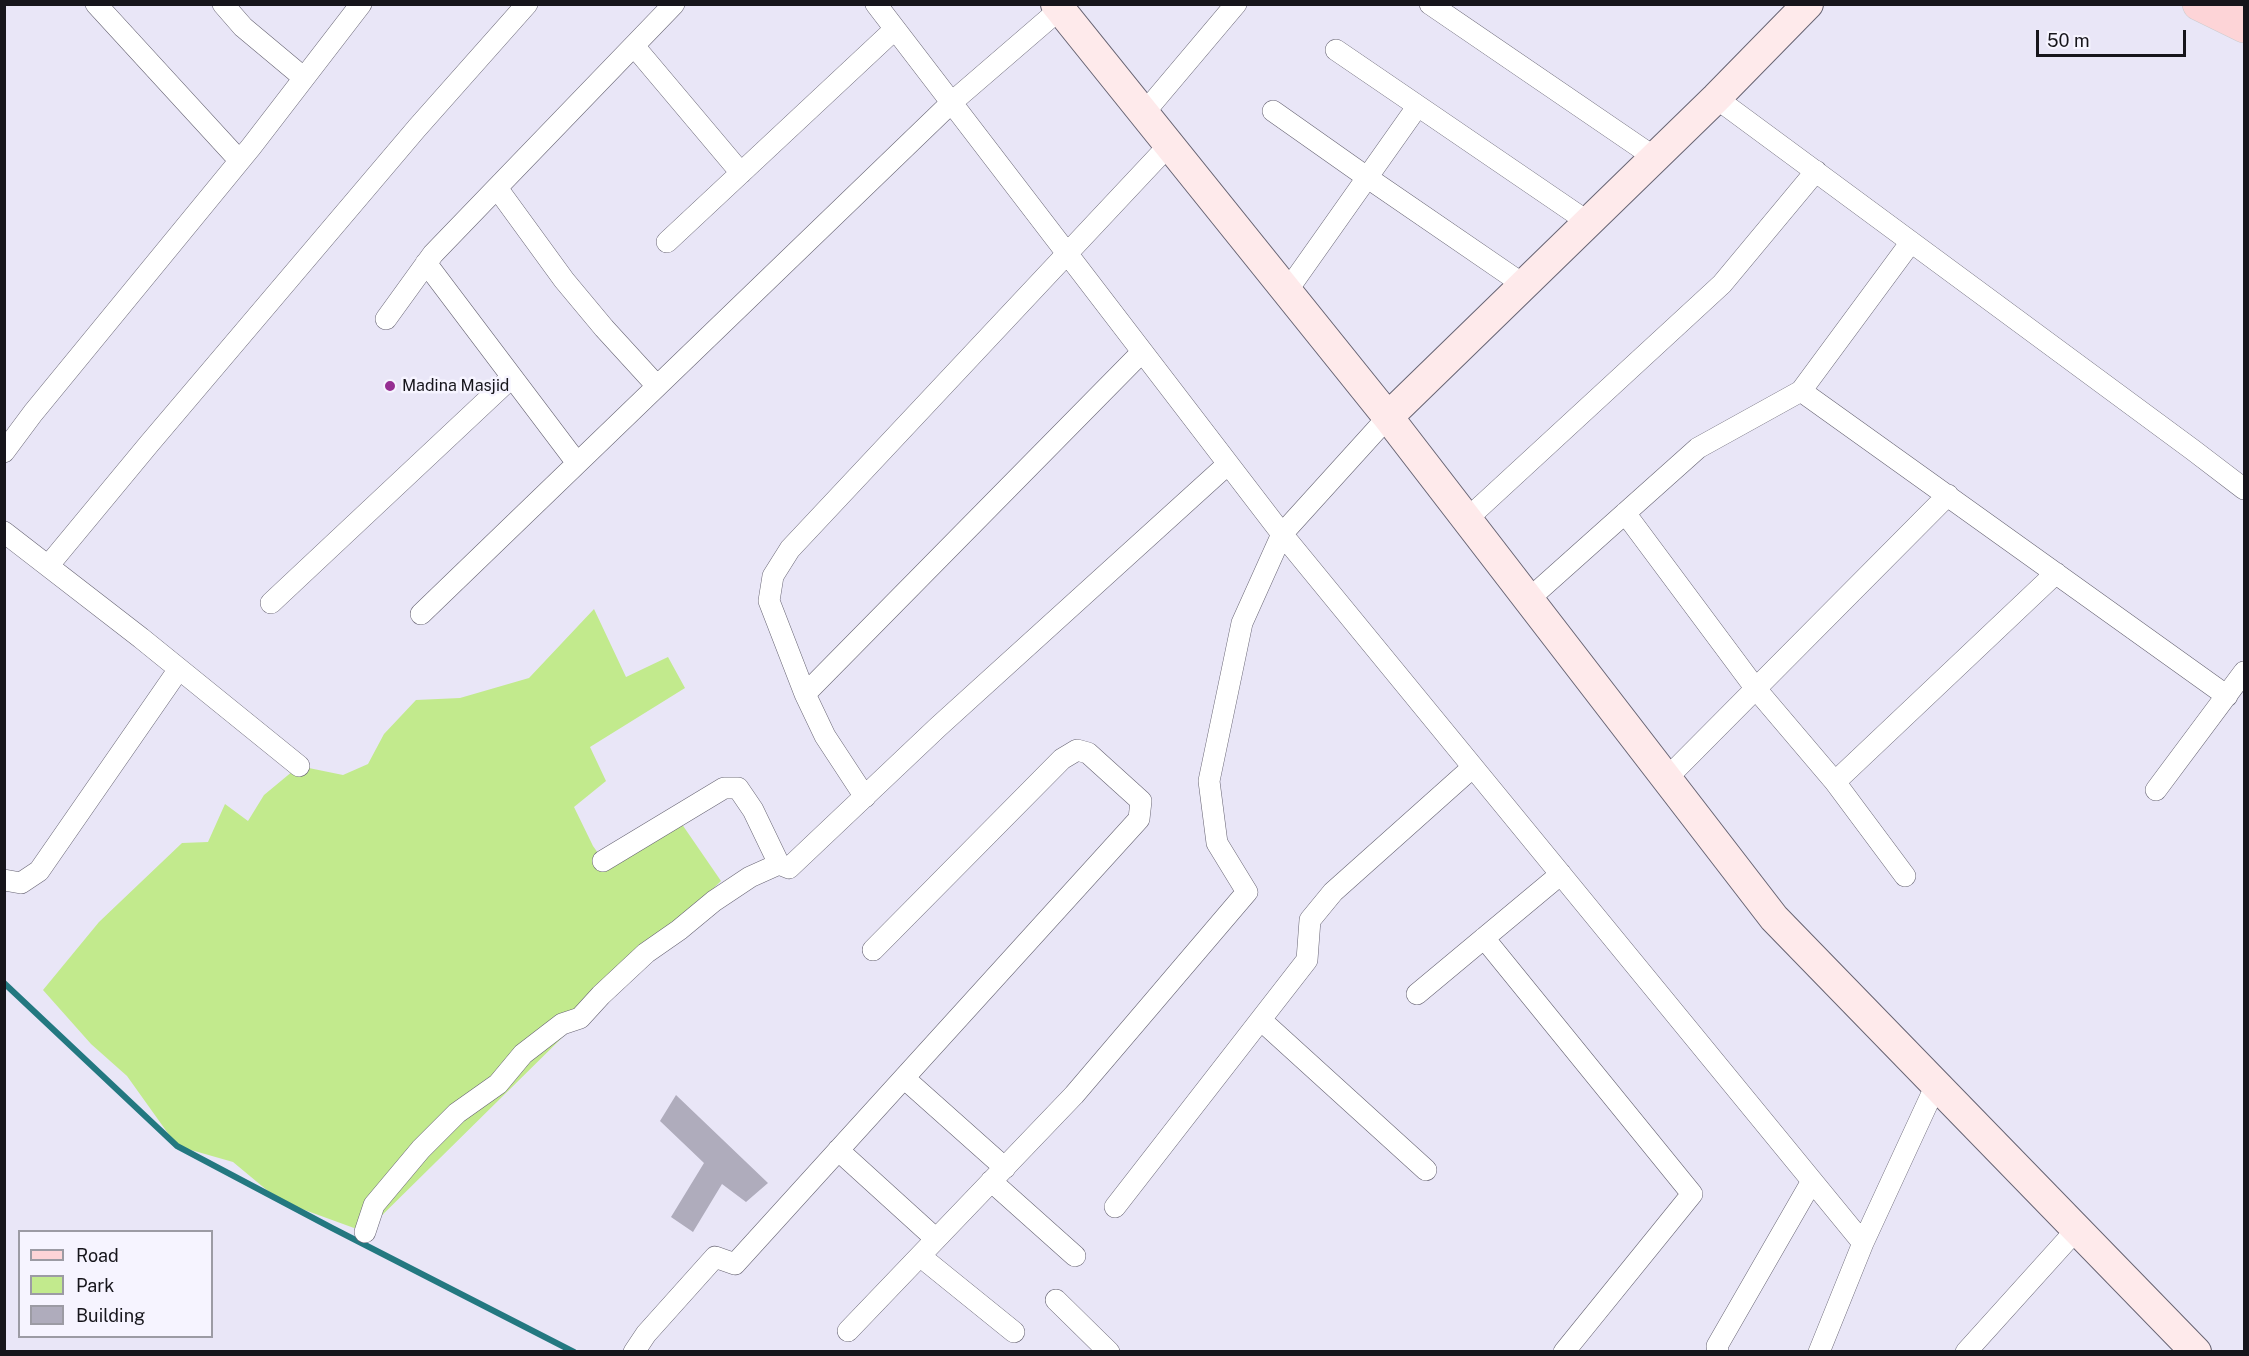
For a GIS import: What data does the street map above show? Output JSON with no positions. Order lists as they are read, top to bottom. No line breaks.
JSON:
{"places":["Madina Masjid"],"legend":["Road","Park","Building"],"scale_bar":"50 m"}
